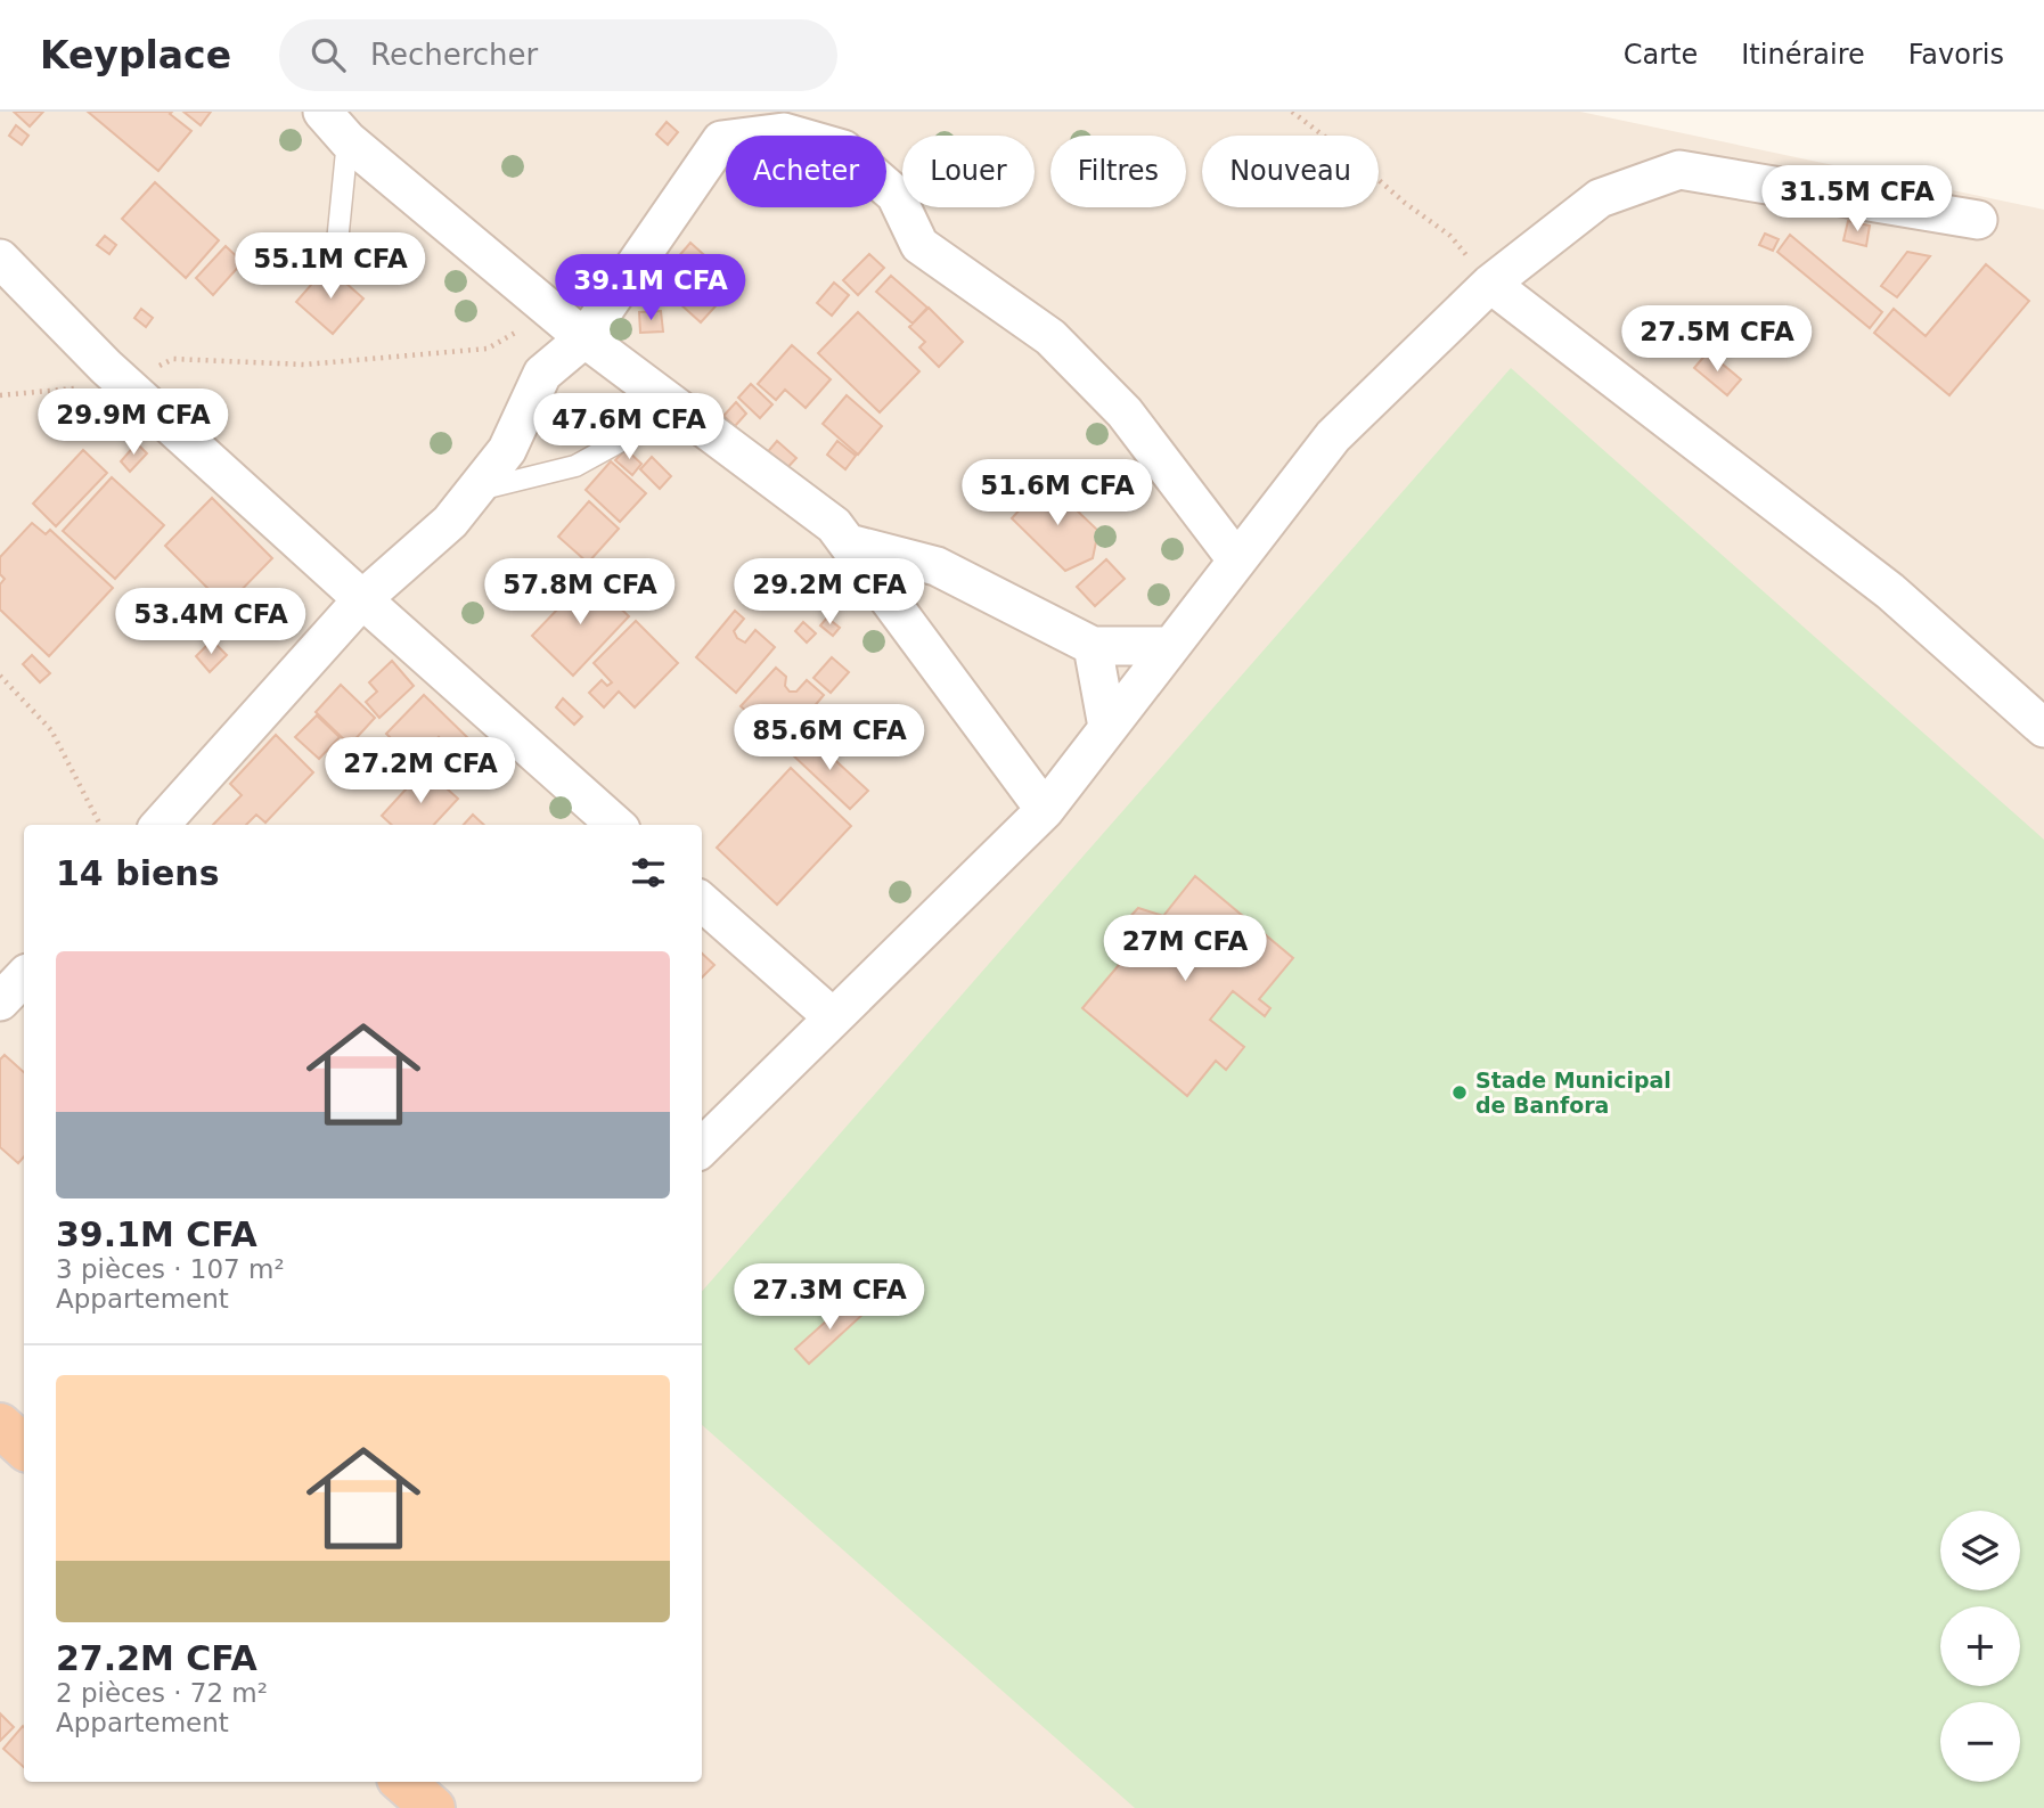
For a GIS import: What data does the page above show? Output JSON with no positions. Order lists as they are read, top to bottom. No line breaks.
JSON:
{"places":["Stade Municipal de Banfora"],"page":{"header":"Keyplace","search":"Rechercher","nav":["Carte","Itinéraire","Favoris"],"chip":["Acheter","Louer","Filtres","Nouveau"],"price":["31.5M CFA","55.1M CFA","39.1M CFA","27.5M CFA","29.9M CFA","47.6M CFA","51.6M CFA","57.8M CFA","29.2M CFA","53.4M CFA","85.6M CFA","27.2M CFA","27M CFA","27.3M CFA"],"heading":"14 biens","list":[{"name":"39.1M CFA","note":"3 pièces · 107 m² · Appartement"},{"name":"27.2M CFA","note":"2 pièces · 72 m² · Appartement"}],"map_buttons":["+","−"]}}
